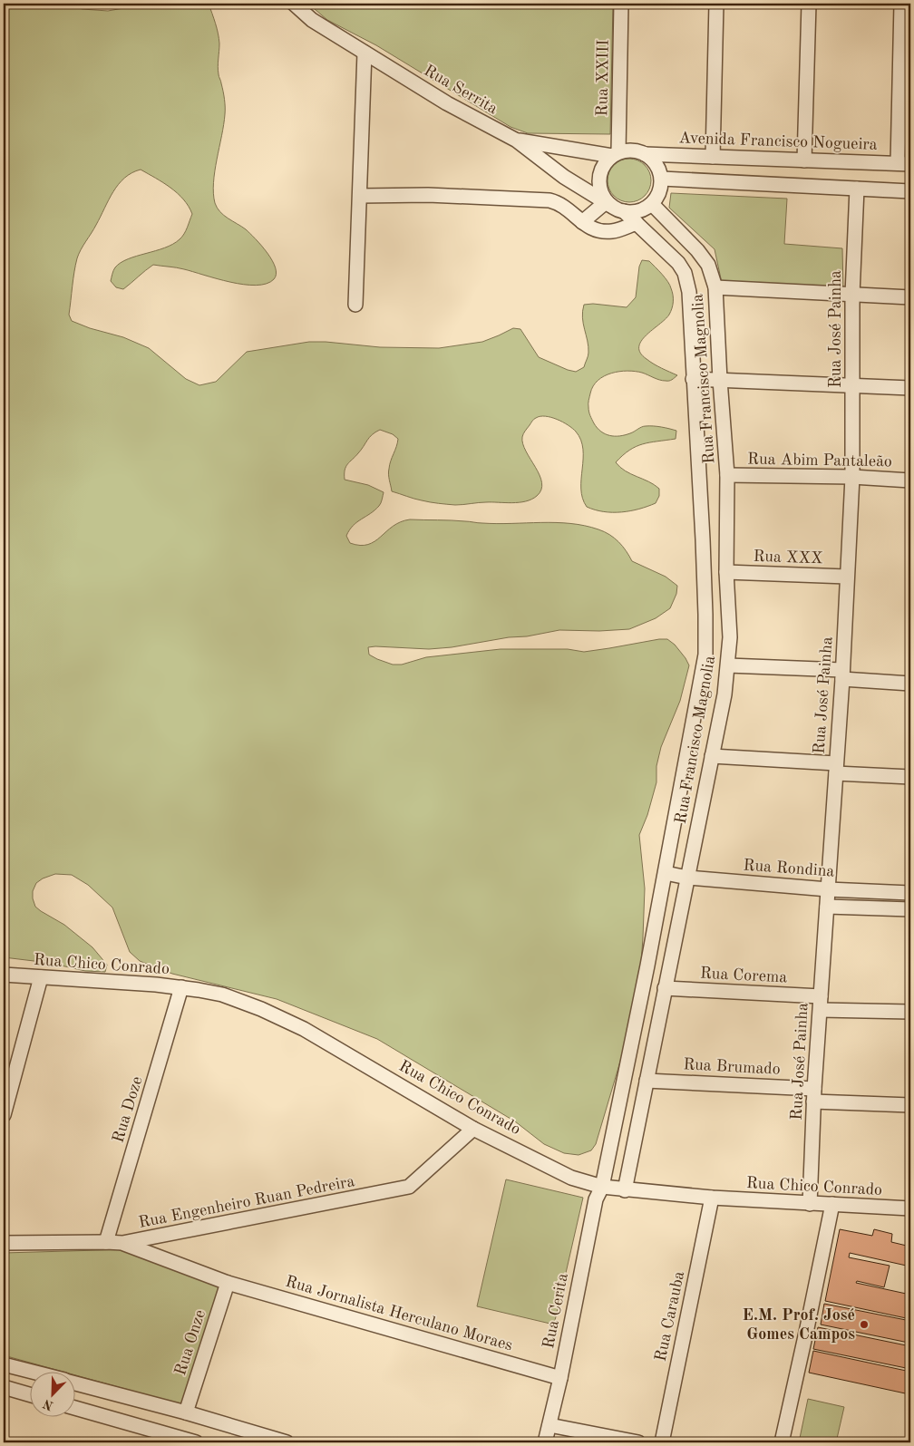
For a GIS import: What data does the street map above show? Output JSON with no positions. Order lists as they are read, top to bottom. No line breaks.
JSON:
{"streets":{"street":["Rua XXIII","Rua Serrita","Avenida Francisco Nogueira","Rua José Painha","Rua Francisco Magnolia","Rua Abim Pantaleão","Rua XXX","Rua Rondina","Rua Chico Conrado","Rua Corema","Rua Brumado","Rua Doze","Rua Engenheiro Ruan Pedreira","Rua Cerita","Rua Jornalista Herculano Moraes","Rua Carauba","Rua Onze"]},"crossings":[["Rua XXIII","Rua Serrita"],["Rua XXIII","Avenida Francisco Nogueira"],["Rua XXIII","Rua Francisco Magnolia"],["Rua Serrita","Avenida Francisco Nogueira"],["Rua Serrita","Rua Francisco Magnolia"],["Avenida Francisco Nogueira","Rua Francisco Magnolia"],["Rua José Painha","Rua Abim Pantaleão"],["Rua José Painha","Rua XXX"],["Rua José Painha","Rua Rondina"],["Rua José Painha","Rua Chico Conrado"],["Rua José Painha","Rua Corema"],["Rua José Painha","Rua Brumado"],["Rua Francisco Magnolia","Rua Abim Pantaleão"],["Rua Francisco Magnolia","Rua XXX"],["Rua Francisco Magnolia","Rua Rondina"],["Rua Francisco Magnolia","Rua Chico Conrado"],["Rua Francisco Magnolia","Rua Corema"],["Rua Francisco Magnolia","Rua Brumado"],["Rua Francisco Magnolia","Rua Cerita"],["Rua Chico Conrado","Rua Doze"],["Rua Chico Conrado","Rua Engenheiro Ruan Pedreira"],["Rua Chico Conrado","Rua Cerita"],["Rua Chico Conrado","Rua Carauba"],["Rua Doze","Rua Engenheiro Ruan Pedreira"],["Rua Engenheiro Ruan Pedreira","Rua Jornalista Herculano Moraes"],["Rua Cerita","Rua Jornalista Herculano Moraes"],["Rua Jornalista Herculano Moraes","Rua Onze"]],"places":["E.M. Prof. José Gomes Campos"],"north":"bottom left"}
